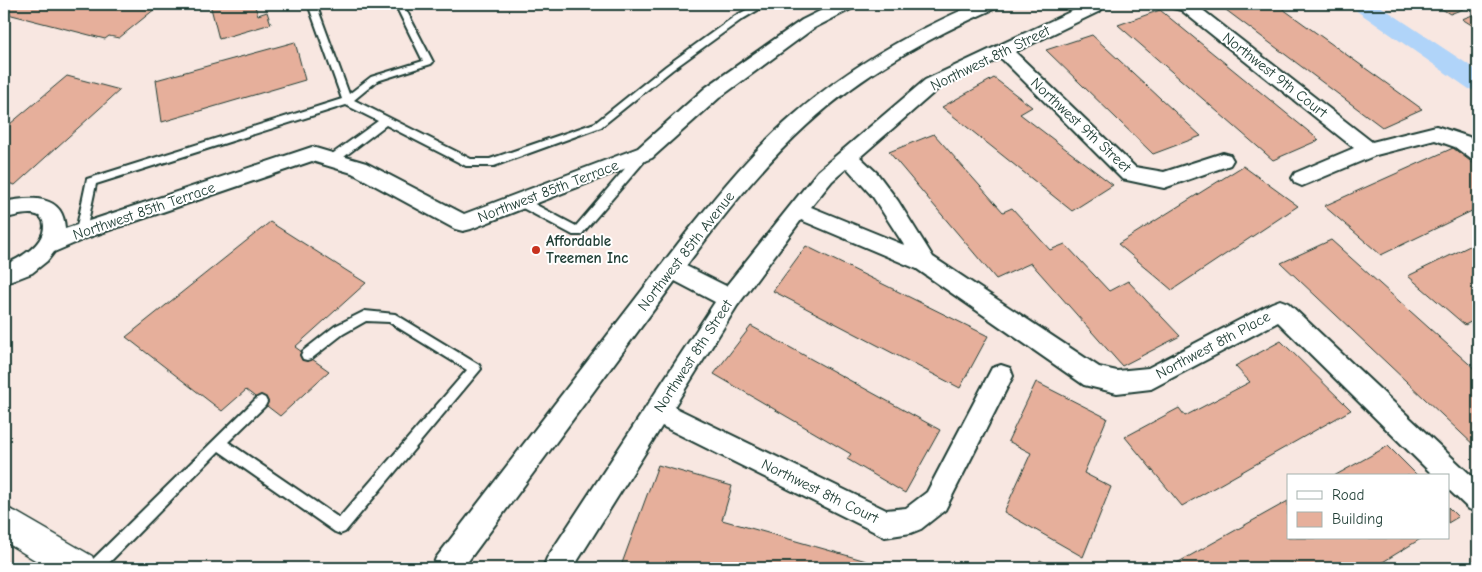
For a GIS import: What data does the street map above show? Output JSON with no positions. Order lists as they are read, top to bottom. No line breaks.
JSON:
{"streets":{"street":["Northwest 8th Street","Northwest 9th Court","Northwest 9th Street","Northwest 85th Terrace","Northwest 85th Avenue","Northwest 8th Place","Northwest 8th Court"]},"crossings":[["Northwest 8th Street","Northwest 9th Street"],["Northwest 8th Street","Northwest 8th Place"],["Northwest 8th Street","Northwest 8th Court"]],"places":["Affordable Treemen Inc"],"legend":["Road","Building"]}
